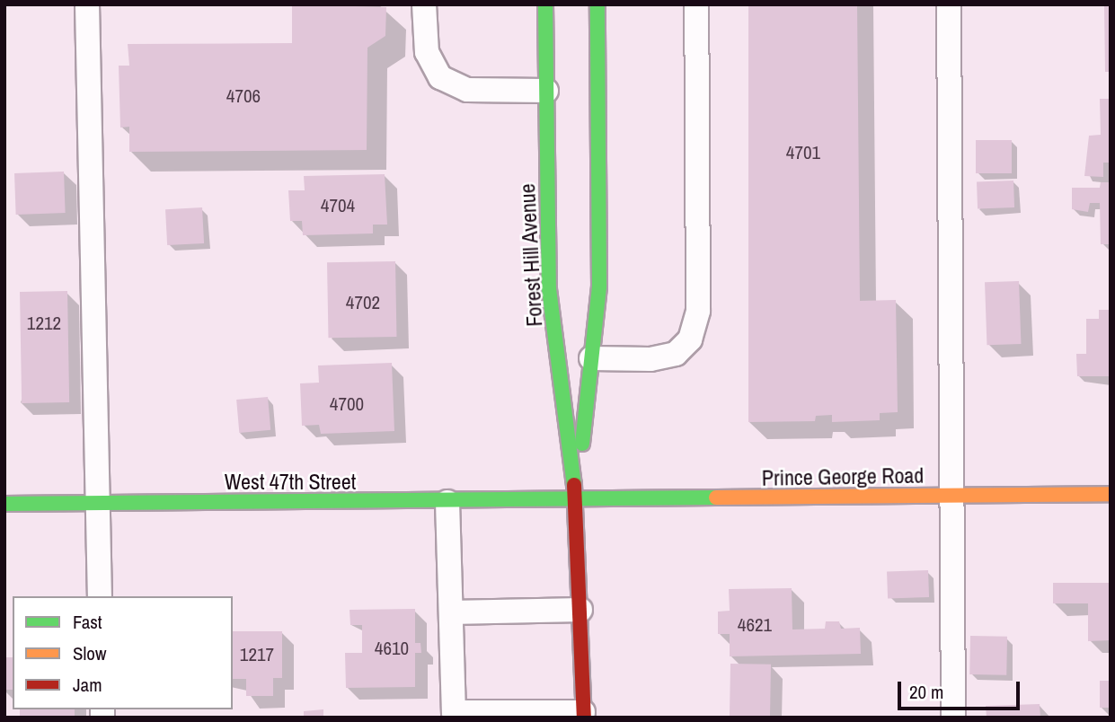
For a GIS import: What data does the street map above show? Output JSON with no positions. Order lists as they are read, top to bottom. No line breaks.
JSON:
{"streets":{"main road":["Forest Hill Avenue","Prince George Road","West 47th Street"]},"crossings":[["Forest Hill Avenue","Prince George Road"],["Forest Hill Avenue","West 47th Street"],["Prince George Road","West 47th Street"]],"house_numbers":["4706","4701","4704","4702","1212","4700","4621","4610","1217"],"legend":["Fast","Slow","Jam"],"scale_bar":"20 m"}
